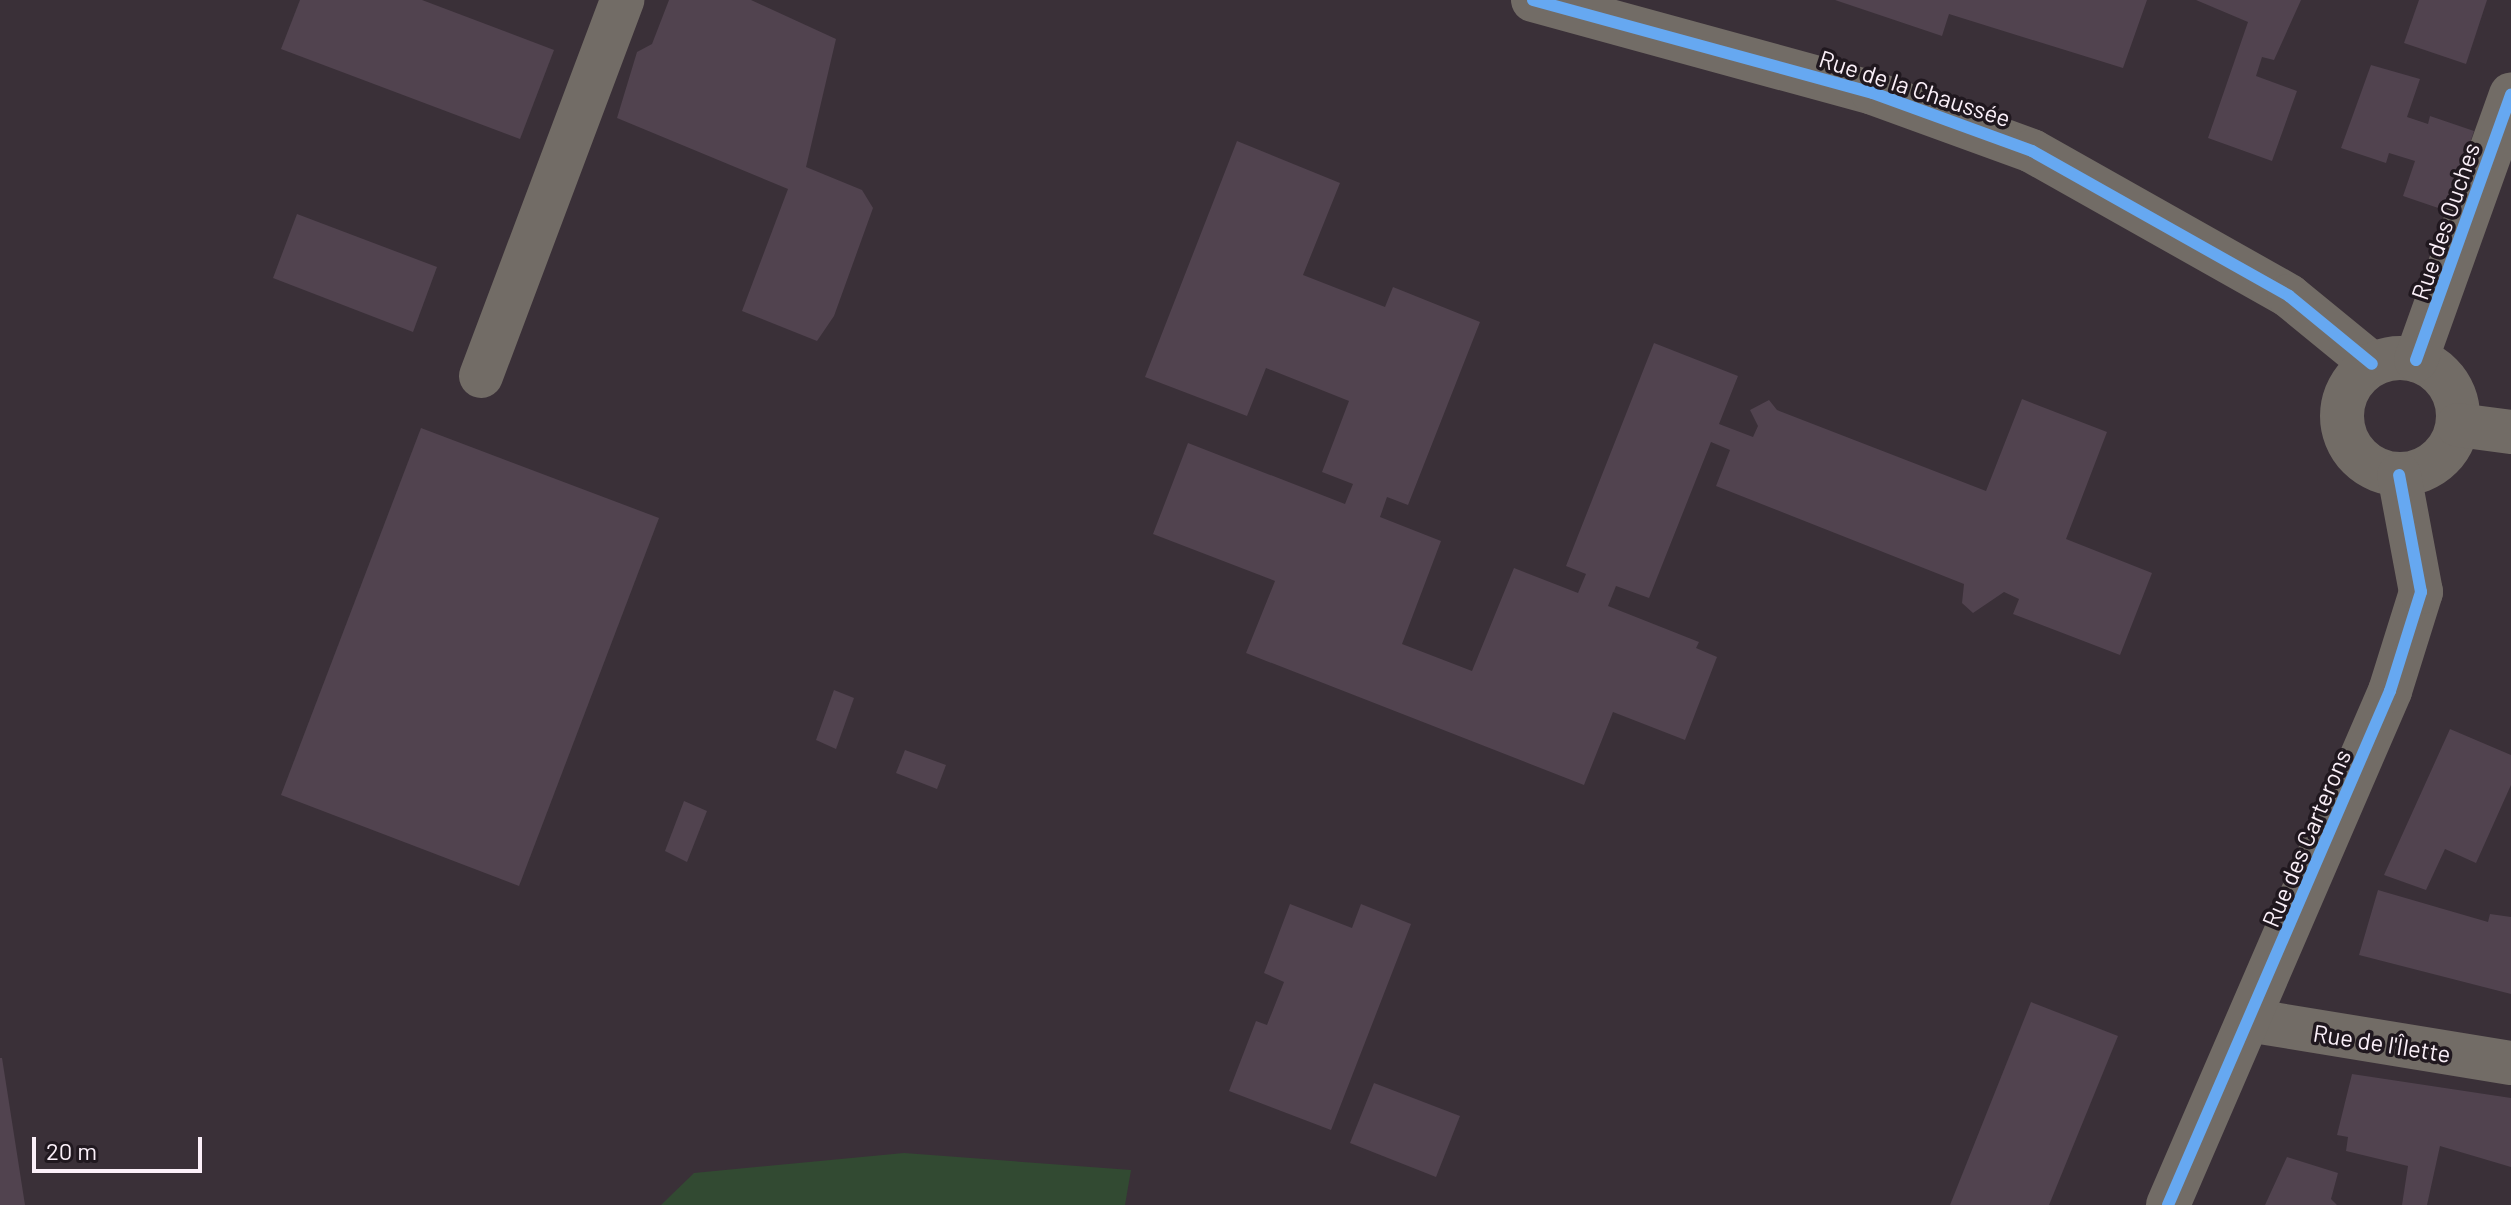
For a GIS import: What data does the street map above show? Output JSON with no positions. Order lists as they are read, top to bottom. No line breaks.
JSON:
{"streets":{"street":["Rue de la Chaussée","Rue des Ouches","Rue des Carterons","Rue de l'Îlette"]},"crossings":[["Rue de la Chaussée","Rue des Ouches"],["Rue de la Chaussée","Rue des Carterons"],["Rue des Ouches","Rue des Carterons"],["Rue des Carterons","Rue de l'Îlette"]],"scale_bar":"20 m"}
